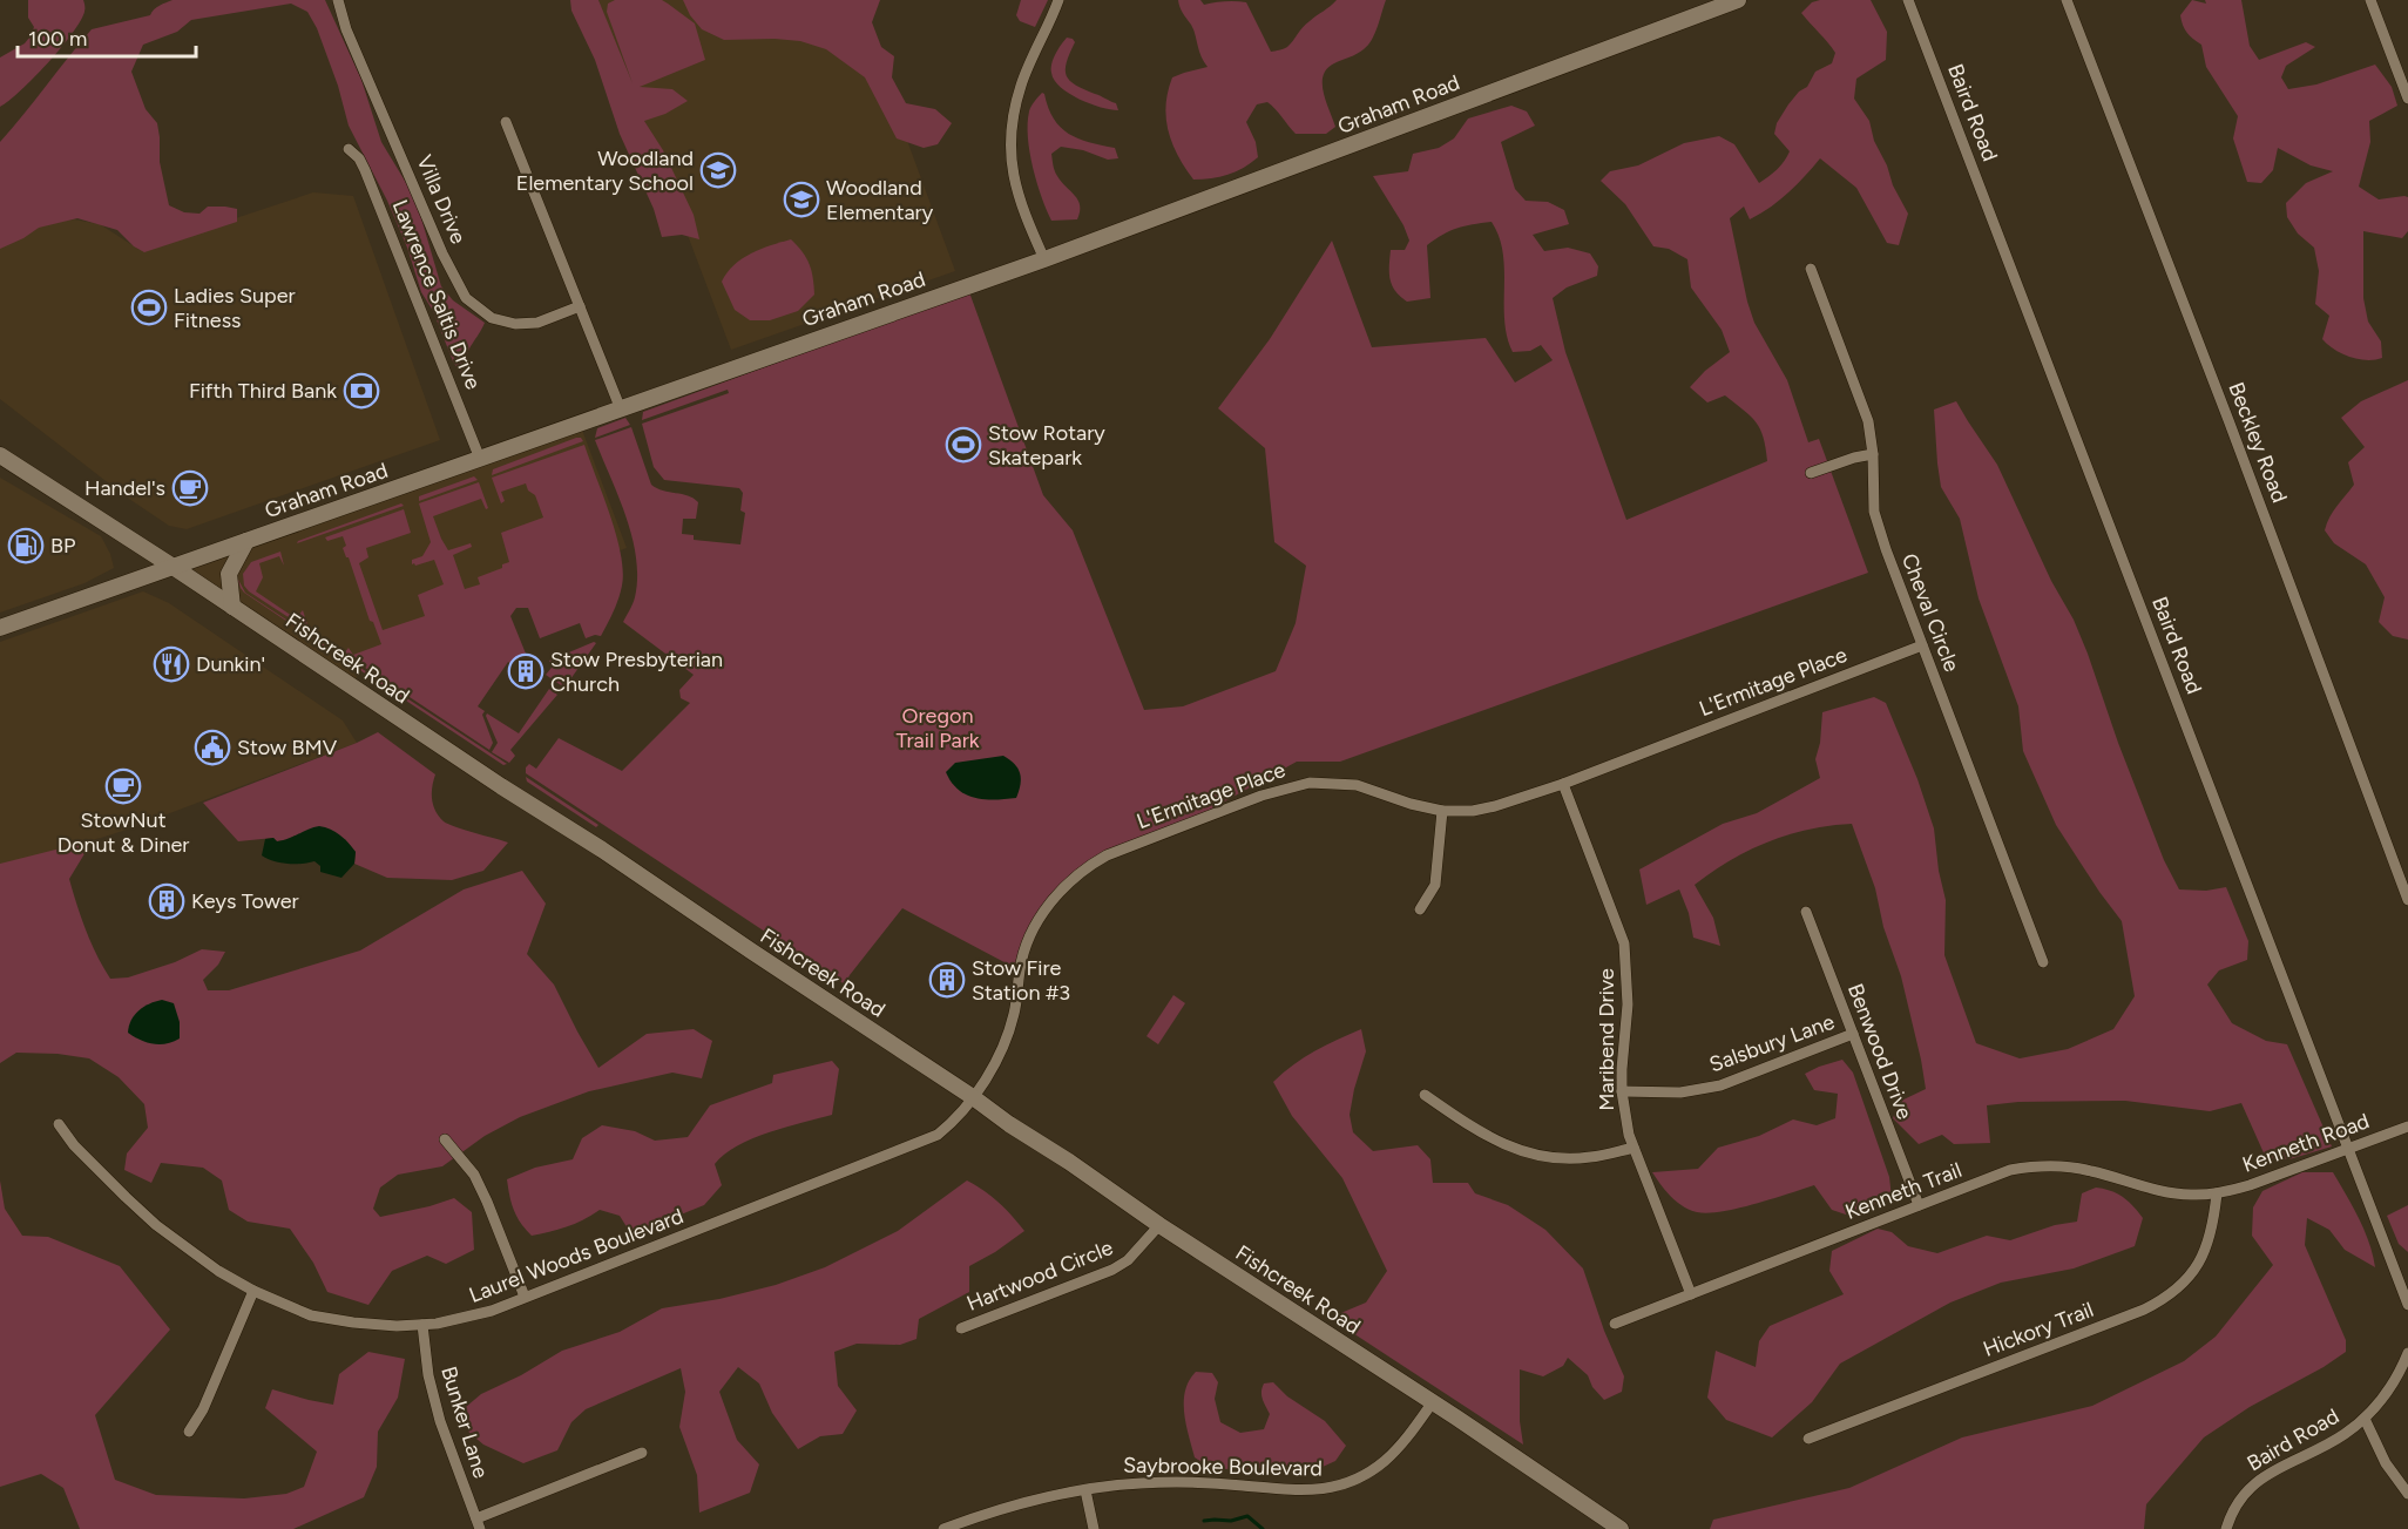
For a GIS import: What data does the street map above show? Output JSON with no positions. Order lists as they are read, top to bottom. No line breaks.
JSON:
{"streets":{"main road":["Graham Road","Fishcreek Road"],"street":["Baird Road","Villa Drive","Lawrence Saltis Drive","Beckley Road","Cheval Circle","L'Ermitage Place","Maribend Drive","Salsbury Lane","Benwood Drive","Kenneth Road","Kenneth Trail","Laurel Woods Boulevard","Hartwood Circle","Hickory Trail","Bunker Lane","Saybrooke Boulevard"]},"crossings":[["Graham Road","Lawrence Saltis Drive"],["Graham Road","Fishcreek Road"],["Baird Road","Kenneth Road"],["Cheval Circle","L'Ermitage Place"],["Fishcreek Road","L'Ermitage Place"],["Fishcreek Road","Laurel Woods Boulevard"],["Fishcreek Road","Hartwood Circle"],["Fishcreek Road","Saybrooke Boulevard"],["L'Ermitage Place","Maribend Drive"],["L'Ermitage Place","Laurel Woods Boulevard"],["Maribend Drive","Salsbury Lane"],["Maribend Drive","Kenneth Trail"],["Salsbury Lane","Benwood Drive"],["Benwood Drive","Kenneth Trail"],["Kenneth Road","Kenneth Trail"],["Kenneth Road","Hickory Trail"],["Kenneth Trail","Hickory Trail"],["Laurel Woods Boulevard","Bunker Lane"]],"parks":["Oregon Trail Park"],"places":{"school or university":["Woodland Elementary School","Woodland Elementary"],"sports":["Ladies Super Fitness","Stow Rotary Skatepark"],"bank":["Fifth Third Bank"],"cafe":["Handel's","StowNut Donut & Diner"],"fuel station":["BP"],"restaurant":["Dunkin'"],"building":["Stow Presbyterian Church","Keys Tower","Stow Fire Station #3"],"public building":["Stow BMV"]},"scale_bar":"100 m"}
